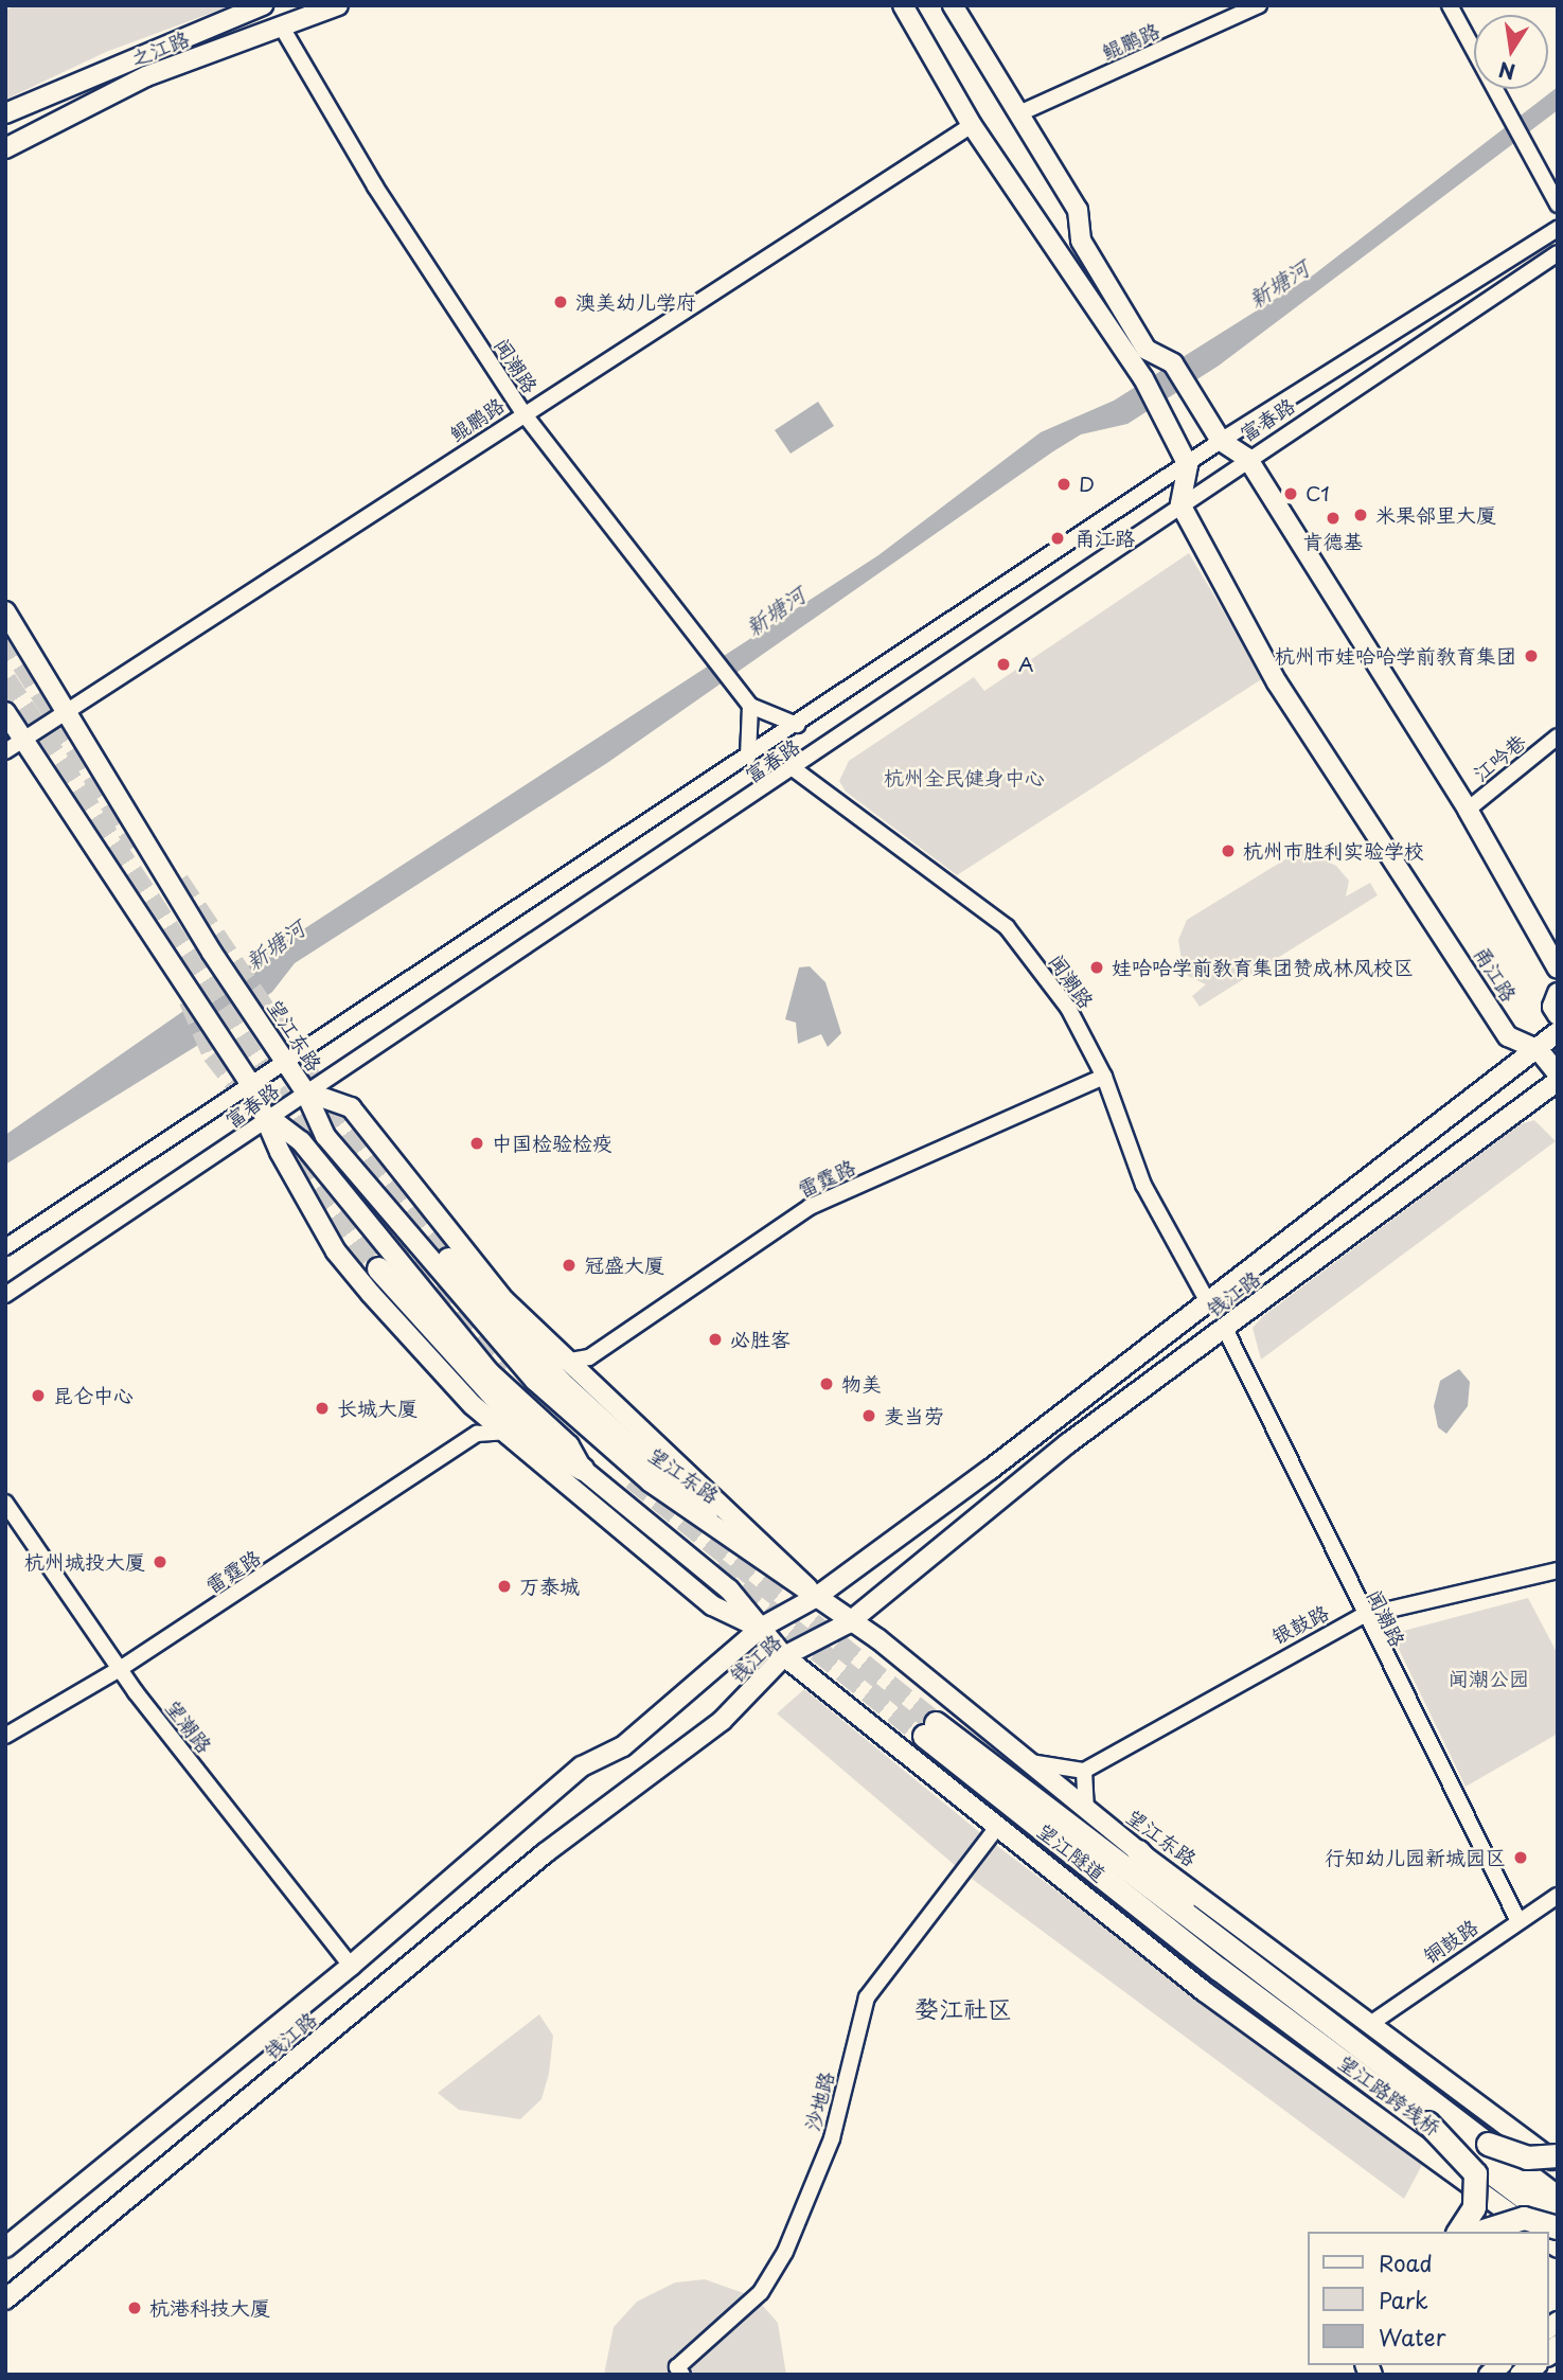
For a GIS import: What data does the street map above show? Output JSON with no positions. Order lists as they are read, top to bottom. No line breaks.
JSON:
{"streets":{"highway":["望江隧道","望江路跨线桥"],"main road":["之江路","甬江路","望江东路","钱江路"],"street":["鲲鹏路","闻潮路","富春路","江吟巷","雷霆路","银鼓路","望潮路","铜鼓路","沙地路"]},"crossings":[["鲲鹏路","闻潮路"],["鲲鹏路","望江东路"],["之江路","闻潮路"],["闻潮路","富春路"],["闻潮路","雷霆路"],["闻潮路","钱江路"],["闻潮路","银鼓路"],["闻潮路","铜鼓路"],["富春路","甬江路"],["富春路","望江东路"],["甬江路","钱江路"],["望江东路","钱江路"],["望江东路","铜鼓路"],["雷霆路","望潮路"],["钱江路","望潮路"],["望江隧道","望江路跨线桥"]],"districts":["婺江社区"],"water":["新塘河"],"parks":["杭州全民健身中心","闻潮公园"],"places":["澳美幼儿学府","D","C1","米果邻里大厦","肯德基","甬江路","杭州市娃哈哈学前教育集团","A","杭州市胜利实验学校","娃哈哈学前教育集团赞成林风校区","中国检验检疫","冠盛大厦","必胜客","物美","昆仑中心","长城大厦","麦当劳","杭州城投大厦","万泰城","行知幼儿园新城园区","杭港科技大厦"],"legend":["Road","Park","Water"],"north":"bottom"}
